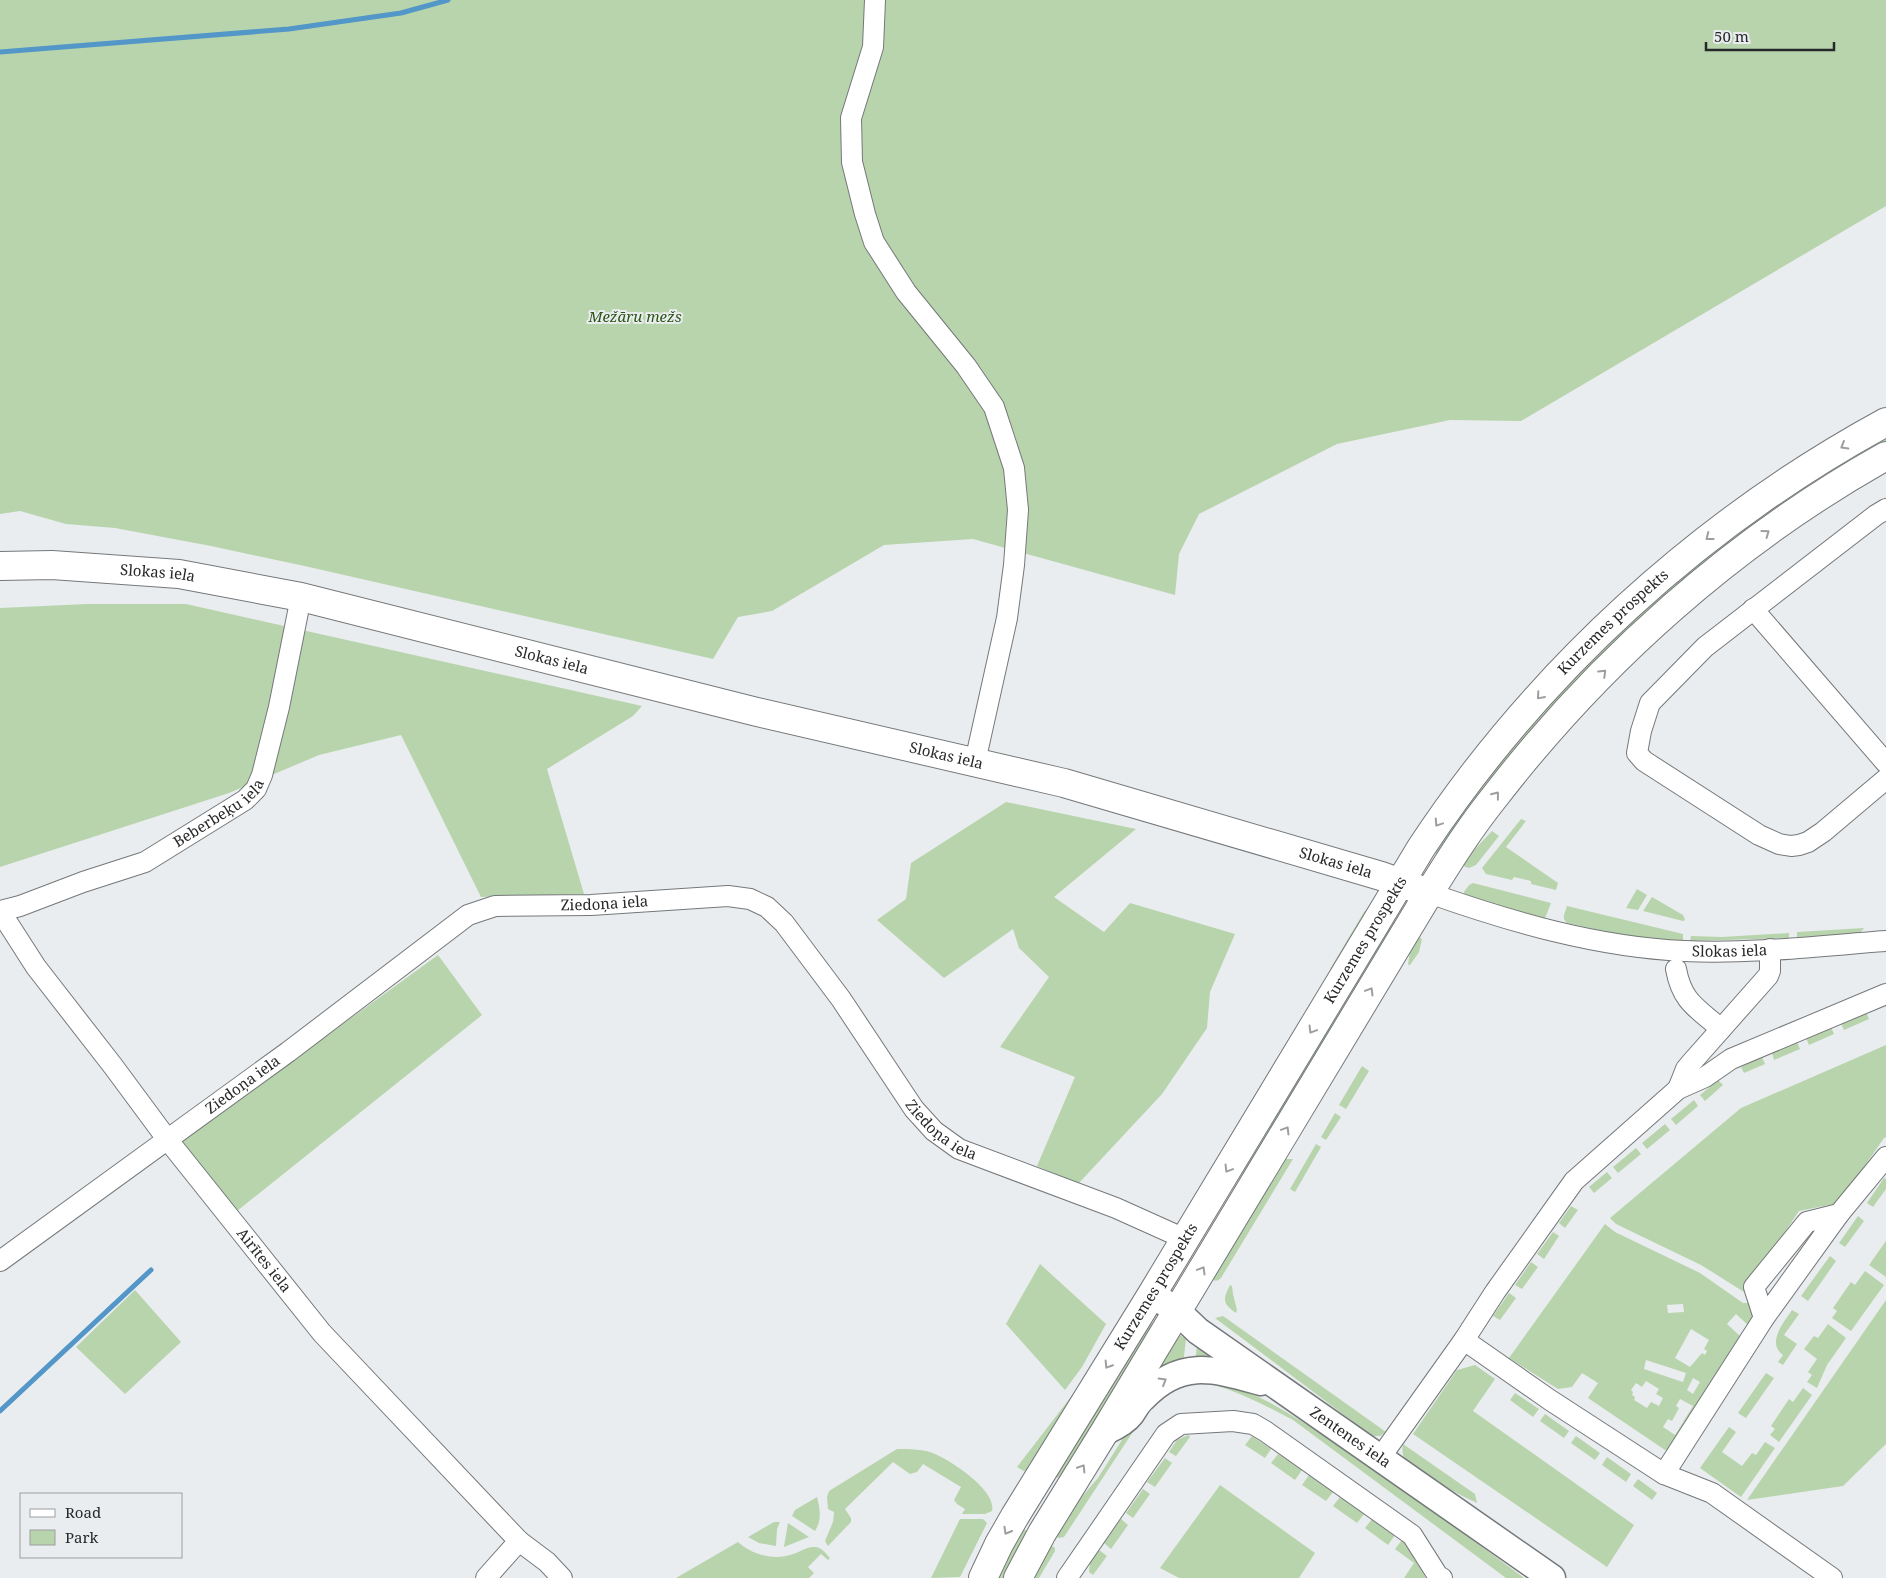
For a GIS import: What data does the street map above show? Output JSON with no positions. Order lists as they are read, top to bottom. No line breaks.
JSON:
{"streets":{"main road":["Slokas iela","Kurzemes prospekts"],"street":["Beberbeķu iela","Ziedoņa iela","Airītes iela","Zentenes iela"]},"crossings":[["Slokas iela","Kurzemes prospekts"],["Slokas iela","Beberbeķu iela"],["Kurzemes prospekts","Ziedoņa iela"],["Kurzemes prospekts","Zentenes iela"],["Beberbeķu iela","Airītes iela"],["Ziedoņa iela","Airītes iela"]],"parks":["Mežāru mežs"],"legend":["Road","Park"],"scale_bar":"50 m"}
